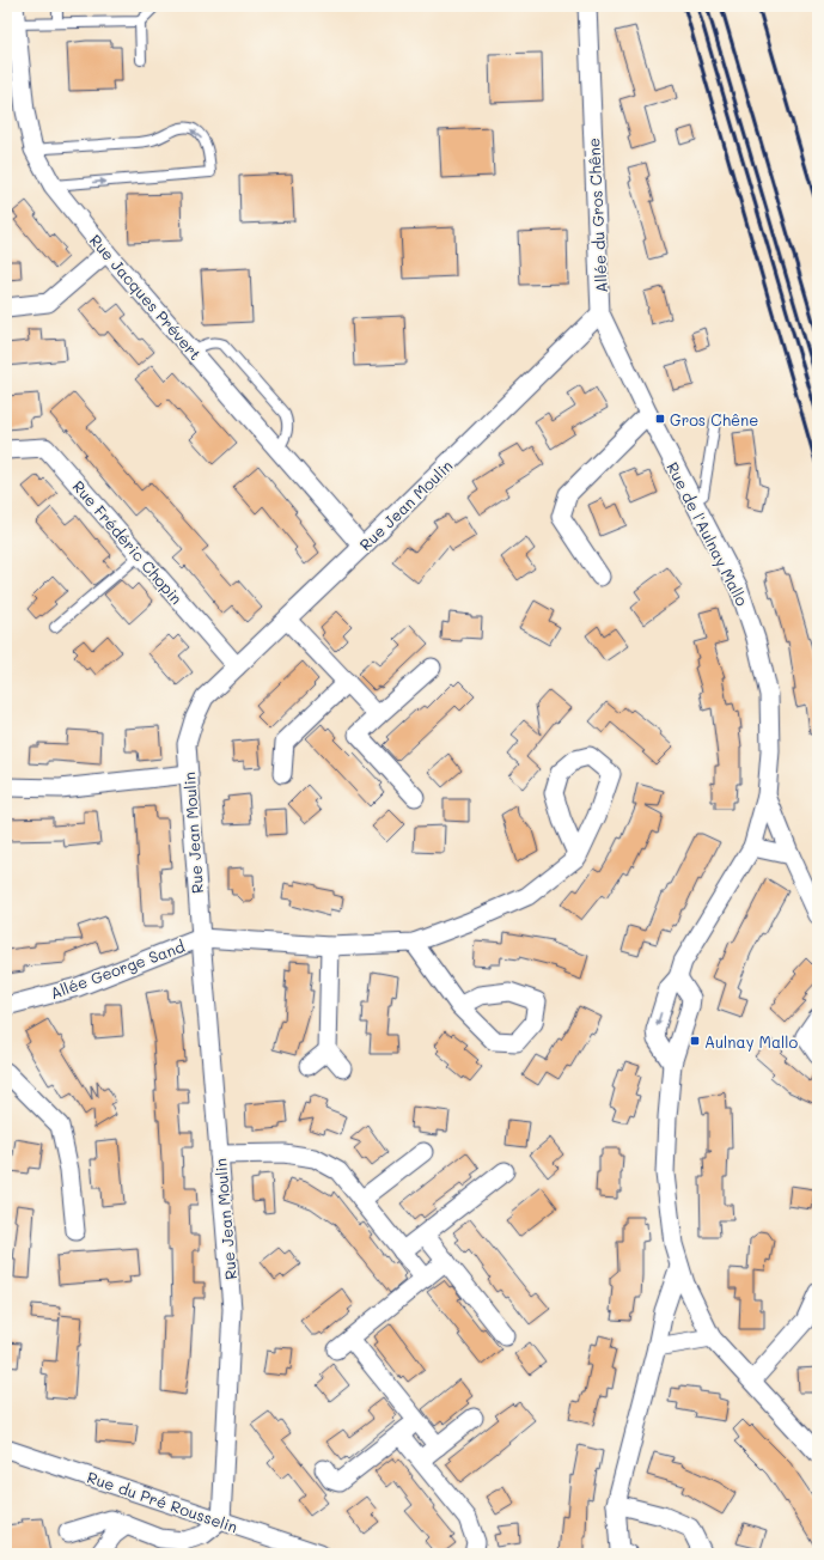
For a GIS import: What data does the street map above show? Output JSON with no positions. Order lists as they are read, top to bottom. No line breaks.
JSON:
{"streets":{"street":["Allée du Gros Chêne","Rue Jacques Prévert","Rue Jean Moulin","Rue de l'Aulnay Mallo","Rue Frédéric Chopin","Allée George Sand","Rue du Pré Rousselin"]},"crossings":[["Allée du Gros Chêne","Rue Jean Moulin"],["Allée du Gros Chêne","Rue de l'Aulnay Mallo"],["Rue Jacques Prévert","Rue Jean Moulin"],["Rue Jean Moulin","Rue Frédéric Chopin"],["Rue Jean Moulin","Allée George Sand"],["Rue Jean Moulin","Rue du Pré Rousselin"]],"places":{"transit":["Gros Chêne","Aulnay Mallo"]}}
